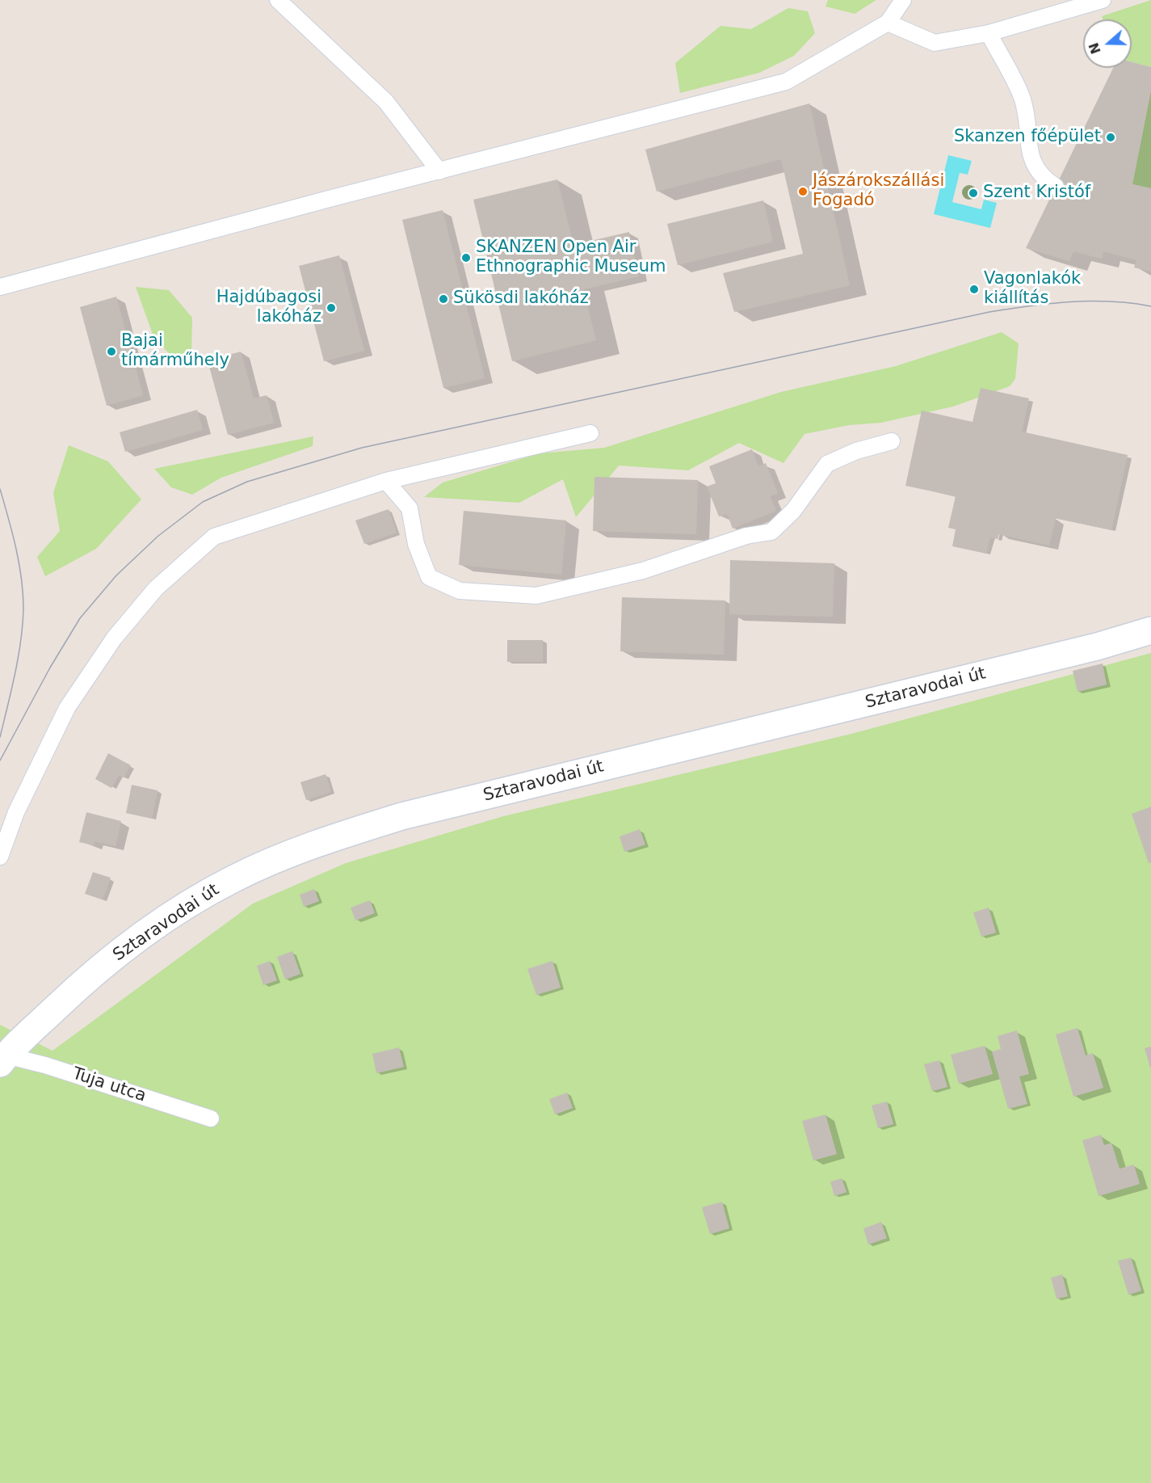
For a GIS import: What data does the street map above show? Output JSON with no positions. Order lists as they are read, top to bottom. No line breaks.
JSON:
{"streets":{"street":["Sztaravodai út"],"lane":["Tuja utca"]},"crossings":[["Sztaravodai út","Tuja utca"]],"places":["Skanzen főépület","Jászárokszállási Fogadó","Szent Kristóf","SKANZEN Open Air Ethnographic Museum","Vagonlakók kiállítás","Sükösdi lakóház","Hajdúbagosi lakóház","Bajai tímárműhely"],"north":"left"}
